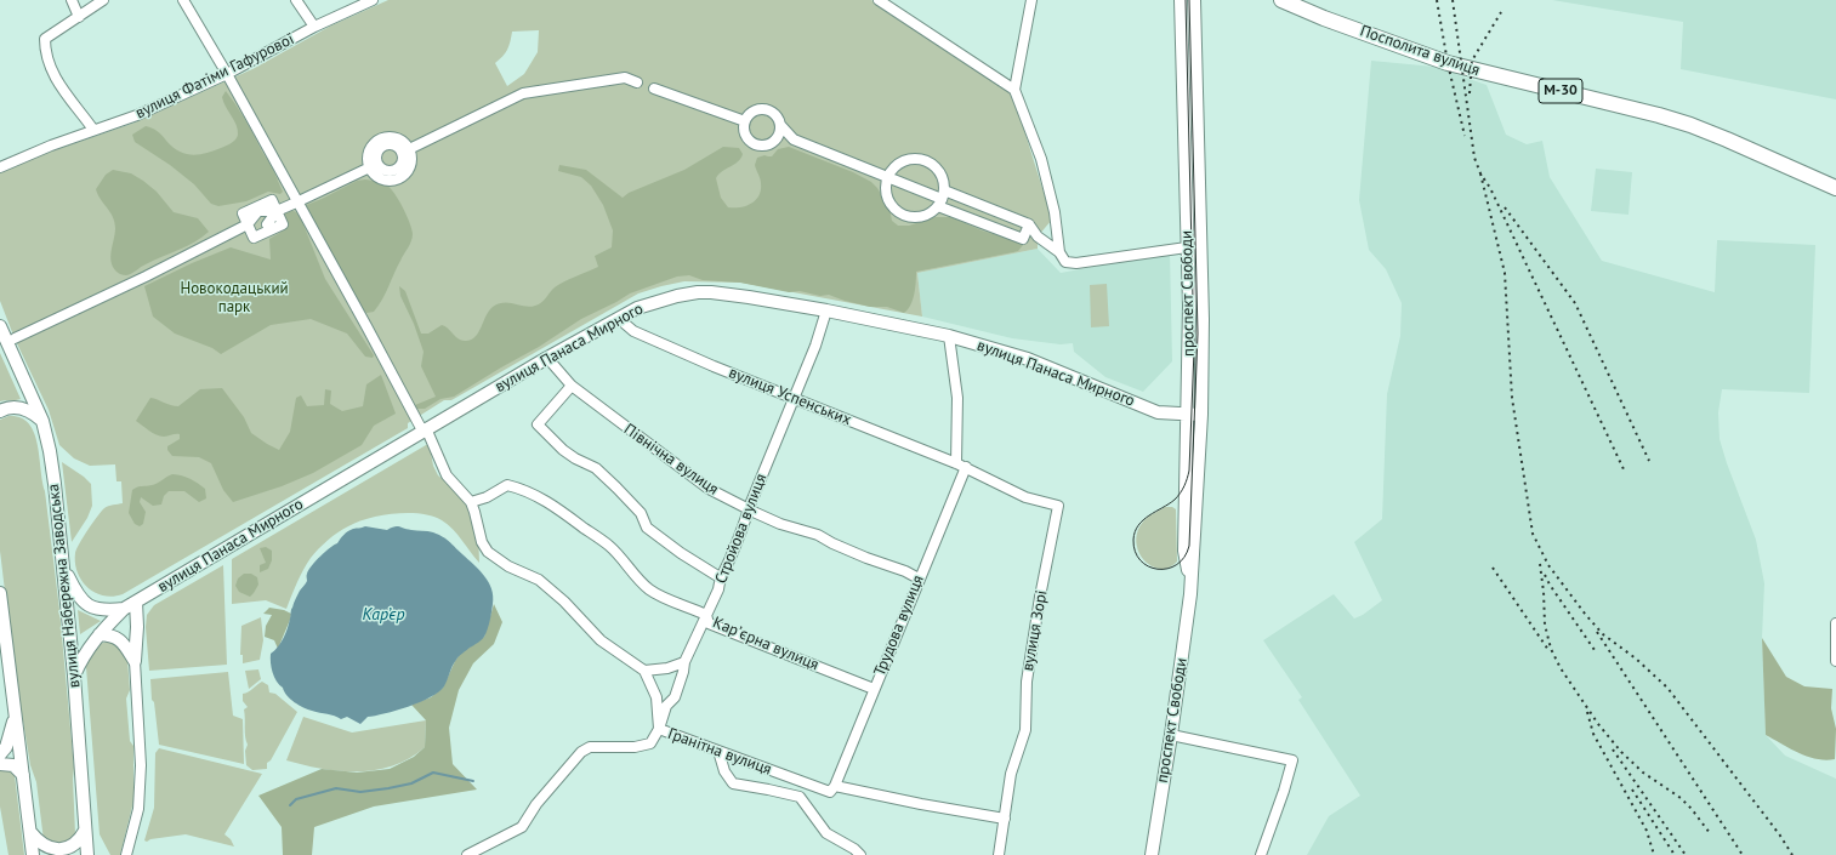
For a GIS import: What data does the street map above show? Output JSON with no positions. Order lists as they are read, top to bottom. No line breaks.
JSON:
{"streets":{"highway":["Посполита вулиця","М-30"],"main road":["проспект Свободи","вулиця Панаса Мирного","вулиця Набережна Заводська"],"street":["вулиця Фатіми Гафурової","вулиця Успенських","Північна вулиця","Стройова вулиця","Трудова вулиця","вулиця Зорі","Карʼєрна вулиця","Гранітна вулиця"]},"crossings":[["проспект Свободи","вулиця Панаса Мирного"],["вулиця Панаса Мирного","вулиця Успенських"],["вулиця Панаса Мирного","Північна вулиця"],["вулиця Панаса Мирного","Стройова вулиця"],["вулиця Успенських","Стройова вулиця"],["вулиця Успенських","Трудова вулиця"],["вулиця Успенських","вулиця Зорі"],["Північна вулиця","Стройова вулиця"],["Північна вулиця","Трудова вулиця"],["Стройова вулиця","Карʼєрна вулиця"],["Стройова вулиця","Гранітна вулиця"],["Трудова вулиця","вулиця Зорі"],["Трудова вулиця","Карʼєрна вулиця"],["Трудова вулиця","Гранітна вулиця"]],"water":["Кар’єр"],"parks":["Новокодацький парк"]}
